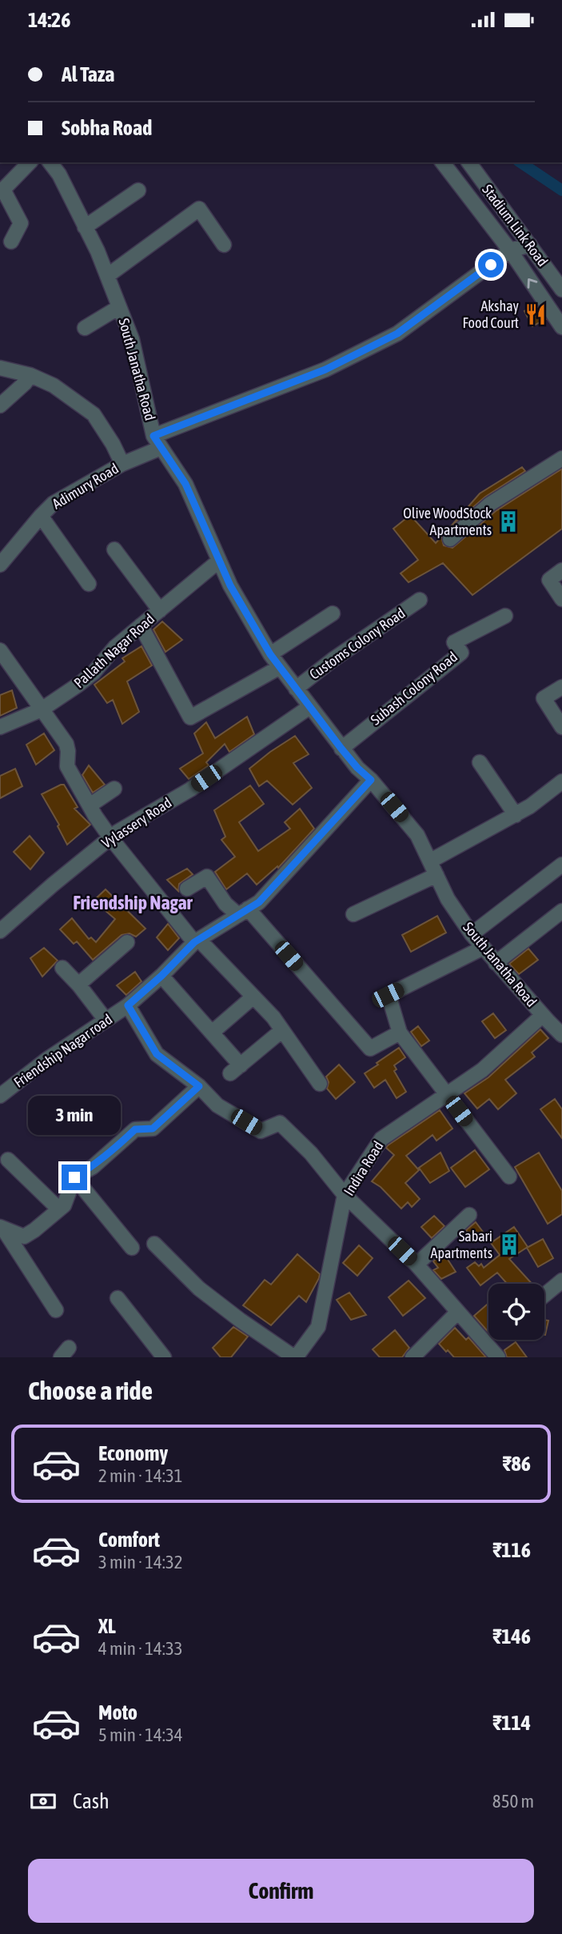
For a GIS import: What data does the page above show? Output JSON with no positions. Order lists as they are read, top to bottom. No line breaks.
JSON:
{"streets":{"street":["Stadium Link Road","South Janatha Road","Adimury Road","Customs Colony Road","Pallath Nagar Road","Subash Colony Road","Vylassery Road","Friendship Nagar road","Indira Road"]},"crossings":[["Stadium Link Road","Adimury Road"],["South Janatha Road","Adimury Road"],["South Janatha Road","Customs Colony Road"],["South Janatha Road","Pallath Nagar Road"],["South Janatha Road","Subash Colony Road"],["South Janatha Road","Vylassery Road"],["South Janatha Road","Friendship Nagar road"],["South Janatha Road","Indira Road"]],"districts":["Friendship Nagar"],"places":{"restaurant":["Akshay Food Court"],"building":["Olive WoodStock Apartments","Sabari Apartments"]},"page":{"status":"14:26","banner":["Al Taza","Sobha Road"],"bubble":"3 min","heading":"Choose a ride","list":[{"name":"Economy","note":"2 min · 14:31","value":"₹86"},{"name":"Comfort","note":"3 min · 14:32","value":"₹116"},{"name":"XL","note":"4 min · 14:33","value":"₹146"},{"name":"Moto","note":"5 min · 14:34","value":"₹114"}],"pay":["Cash","850 m"],"buttons":"Confirm"}}
